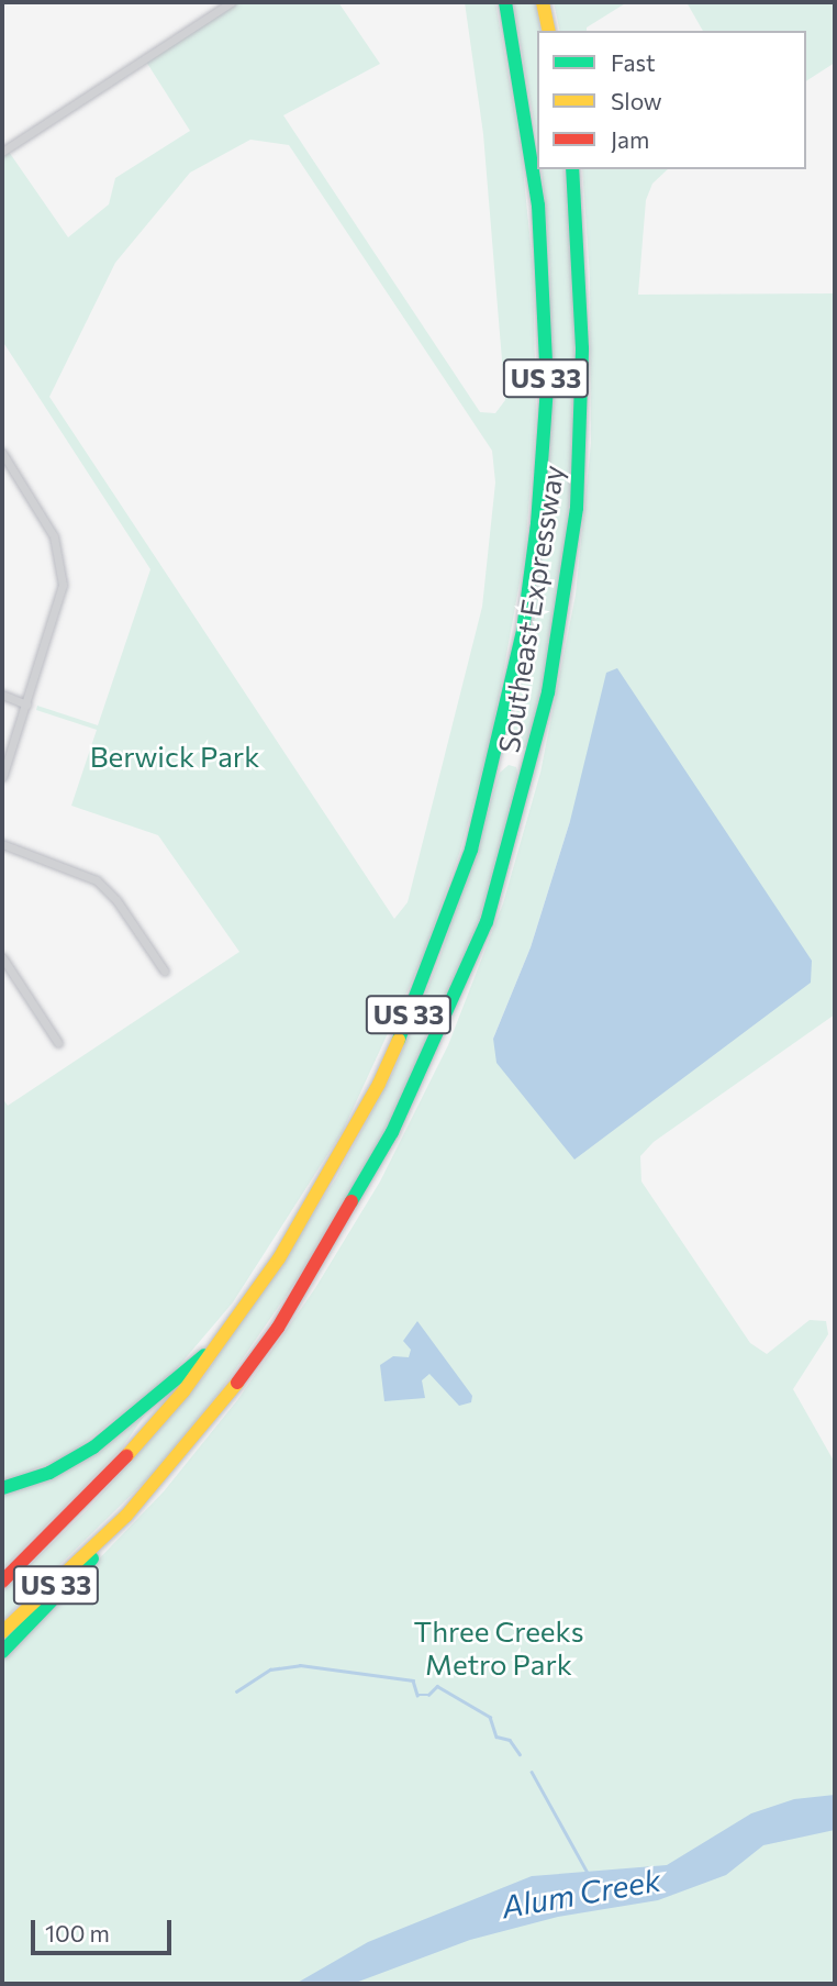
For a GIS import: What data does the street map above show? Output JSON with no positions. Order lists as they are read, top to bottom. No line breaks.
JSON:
{"streets":{"highway":["US 33","Southeast Expressway"]},"water":["Alum Creek"],"parks":["Berwick Park","Three Creeks Metro Park"],"legend":["Fast","Slow","Jam"],"scale_bar":"100 m"}
